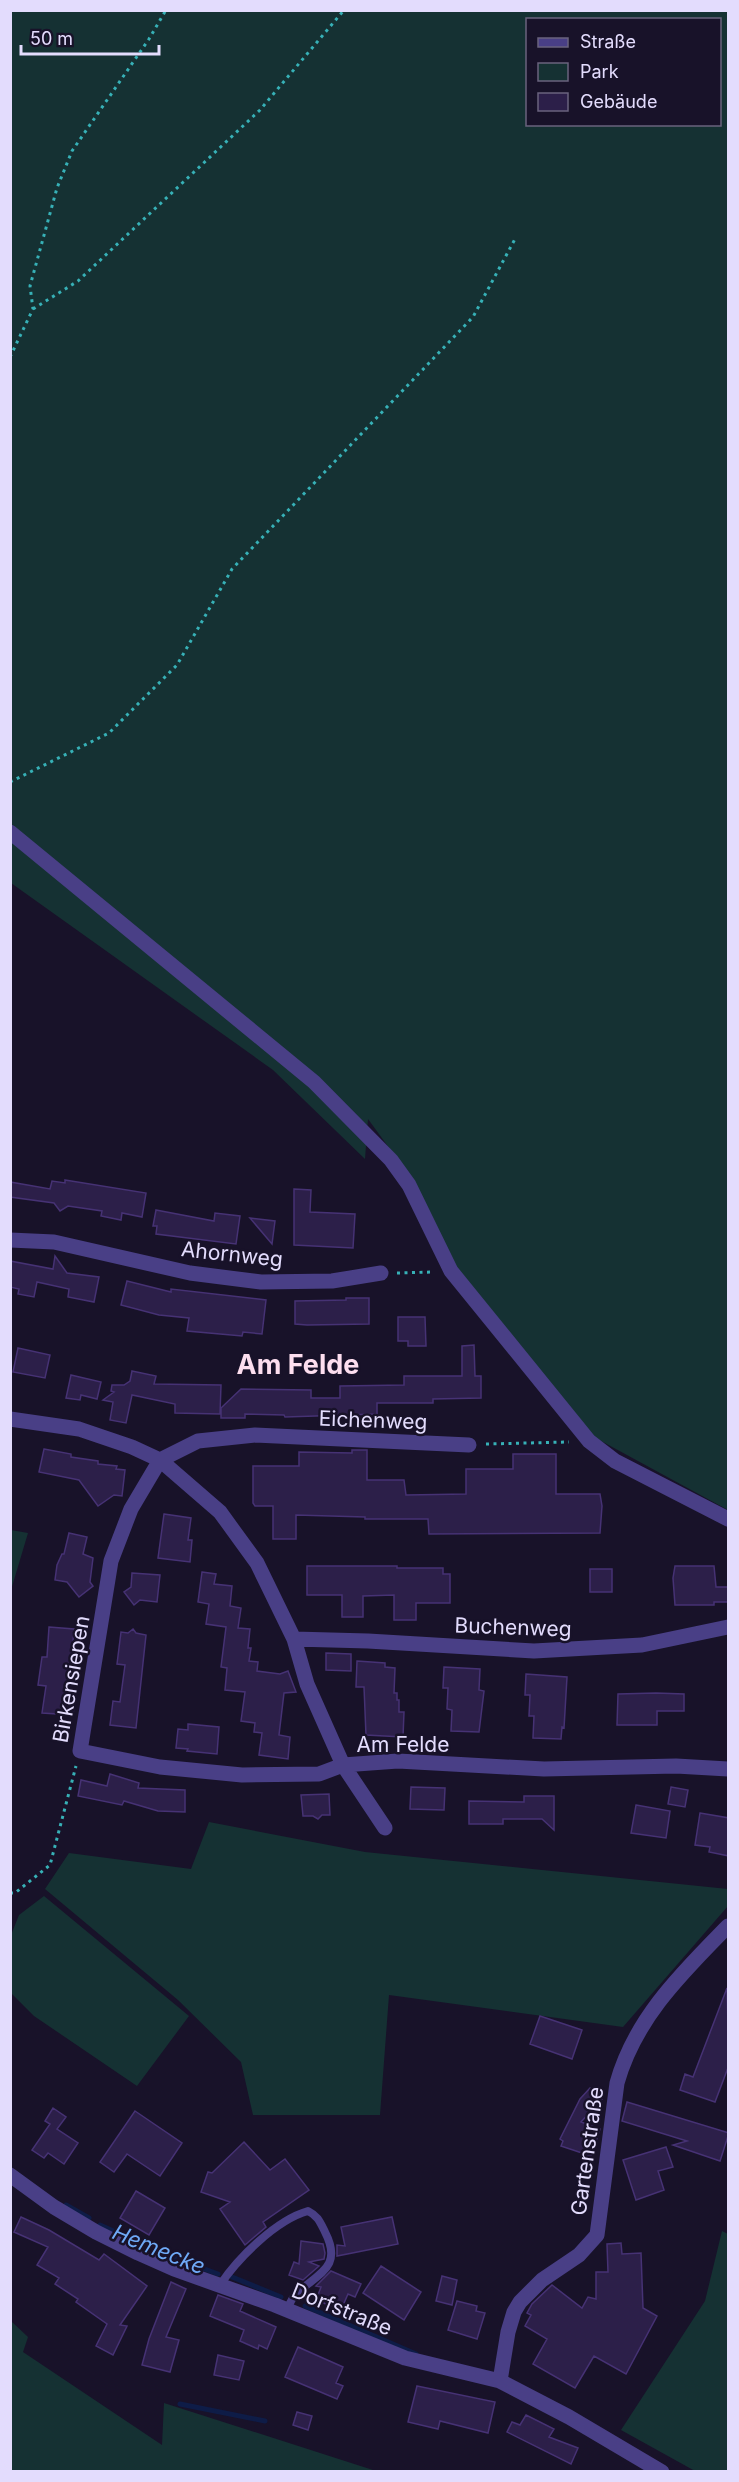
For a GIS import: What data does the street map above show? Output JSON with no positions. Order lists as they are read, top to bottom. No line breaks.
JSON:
{"streets":{"street":["Ahornweg","Eichenweg","Buchenweg","Birkensiepen","Am Felde","Gartenstraße","Dorfstraße"]},"crossings":[["Eichenweg","Birkensiepen"],["Birkensiepen","Am Felde"],["Gartenstraße","Dorfstraße"]],"districts":["Am Felde"],"water":["Hemecke"],"legend":["Straße","Park","Gebäude"],"scale_bar":"50 m"}
